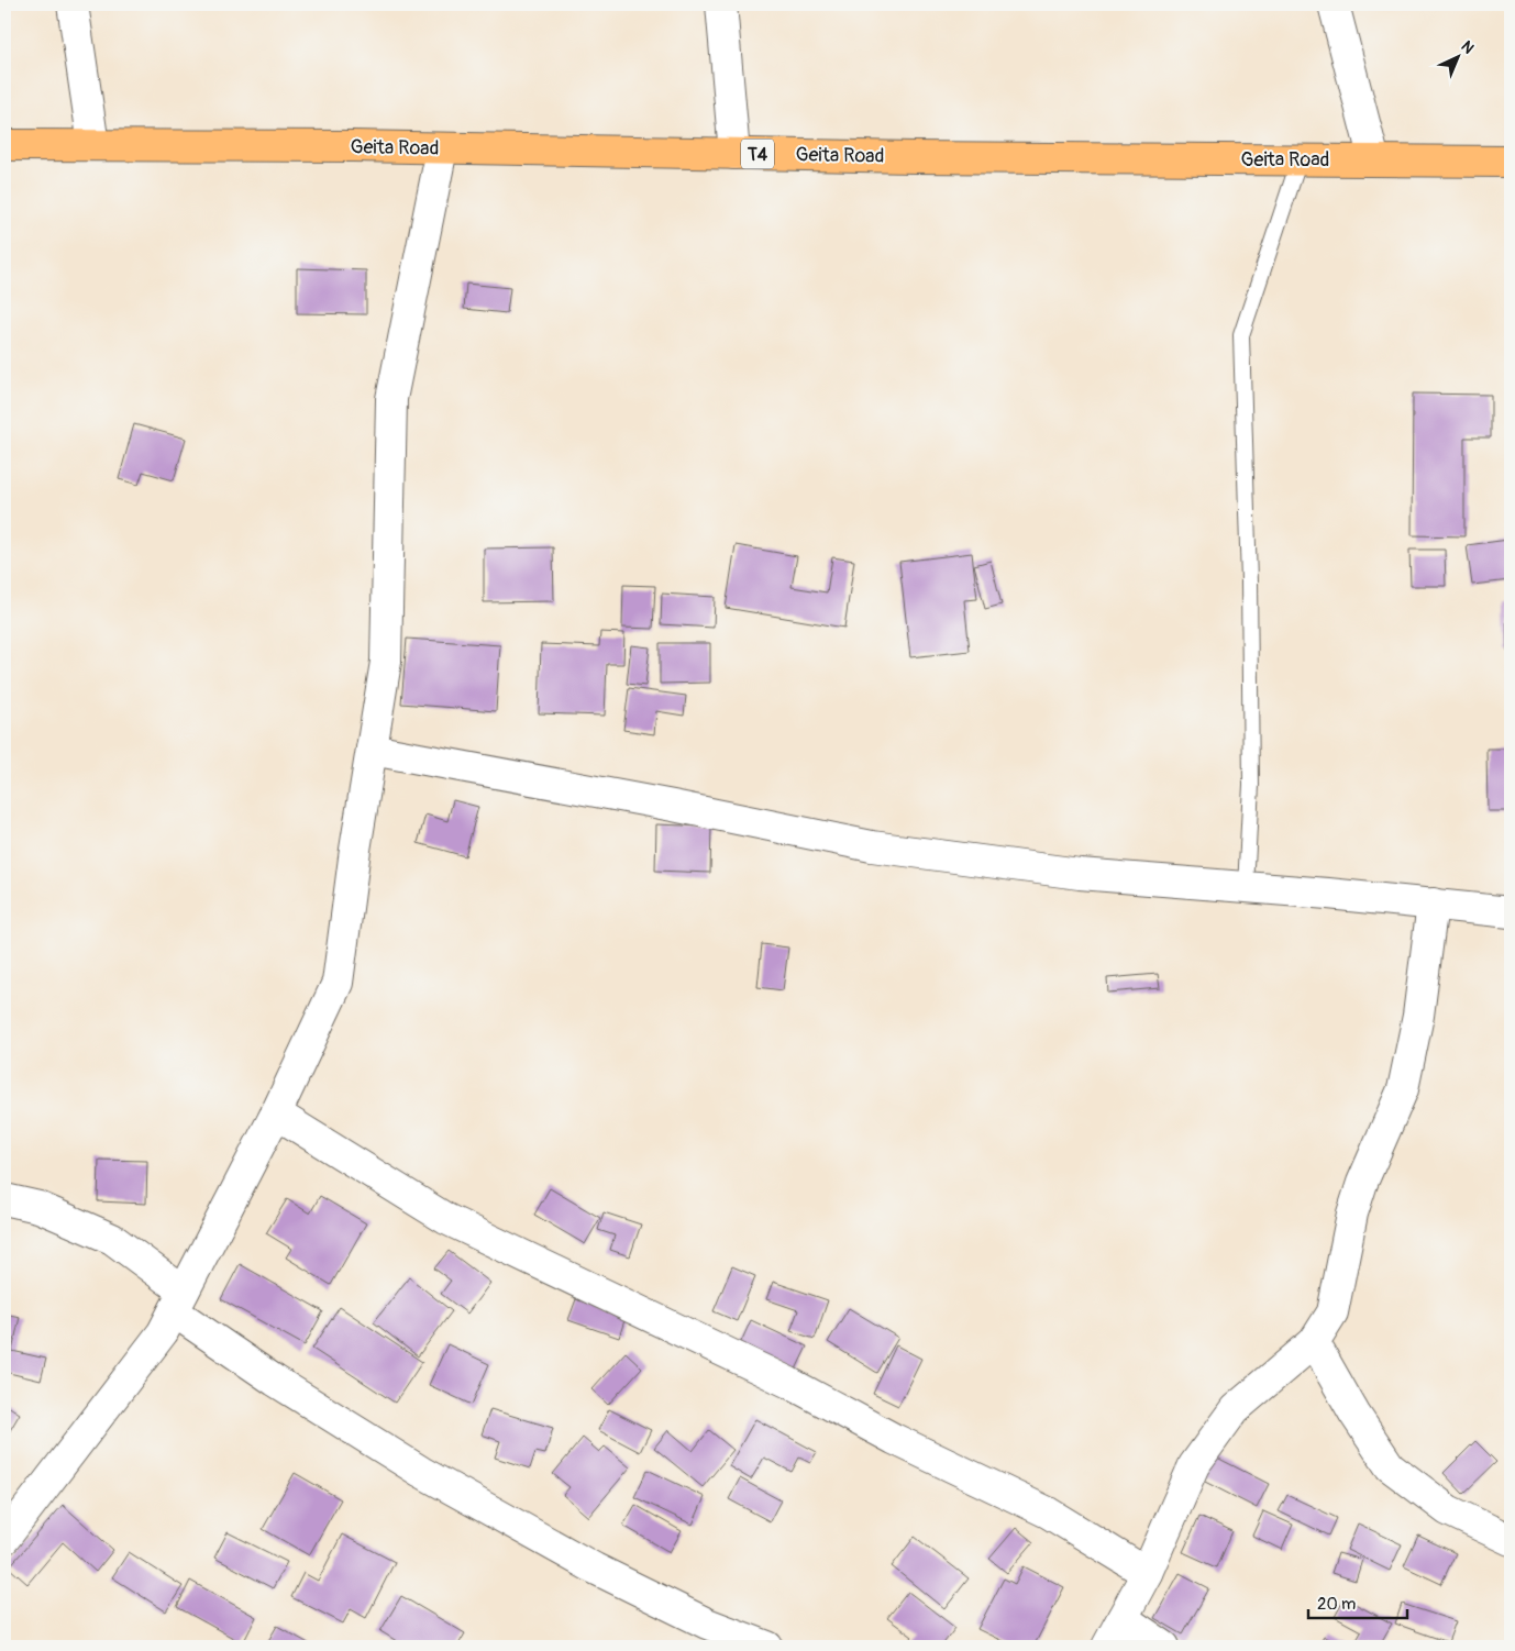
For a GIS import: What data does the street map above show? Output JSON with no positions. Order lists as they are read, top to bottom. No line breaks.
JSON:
{"streets":{"highway":["Geita Road","T4"]},"scale_bar":"20 m","north":"top right"}
